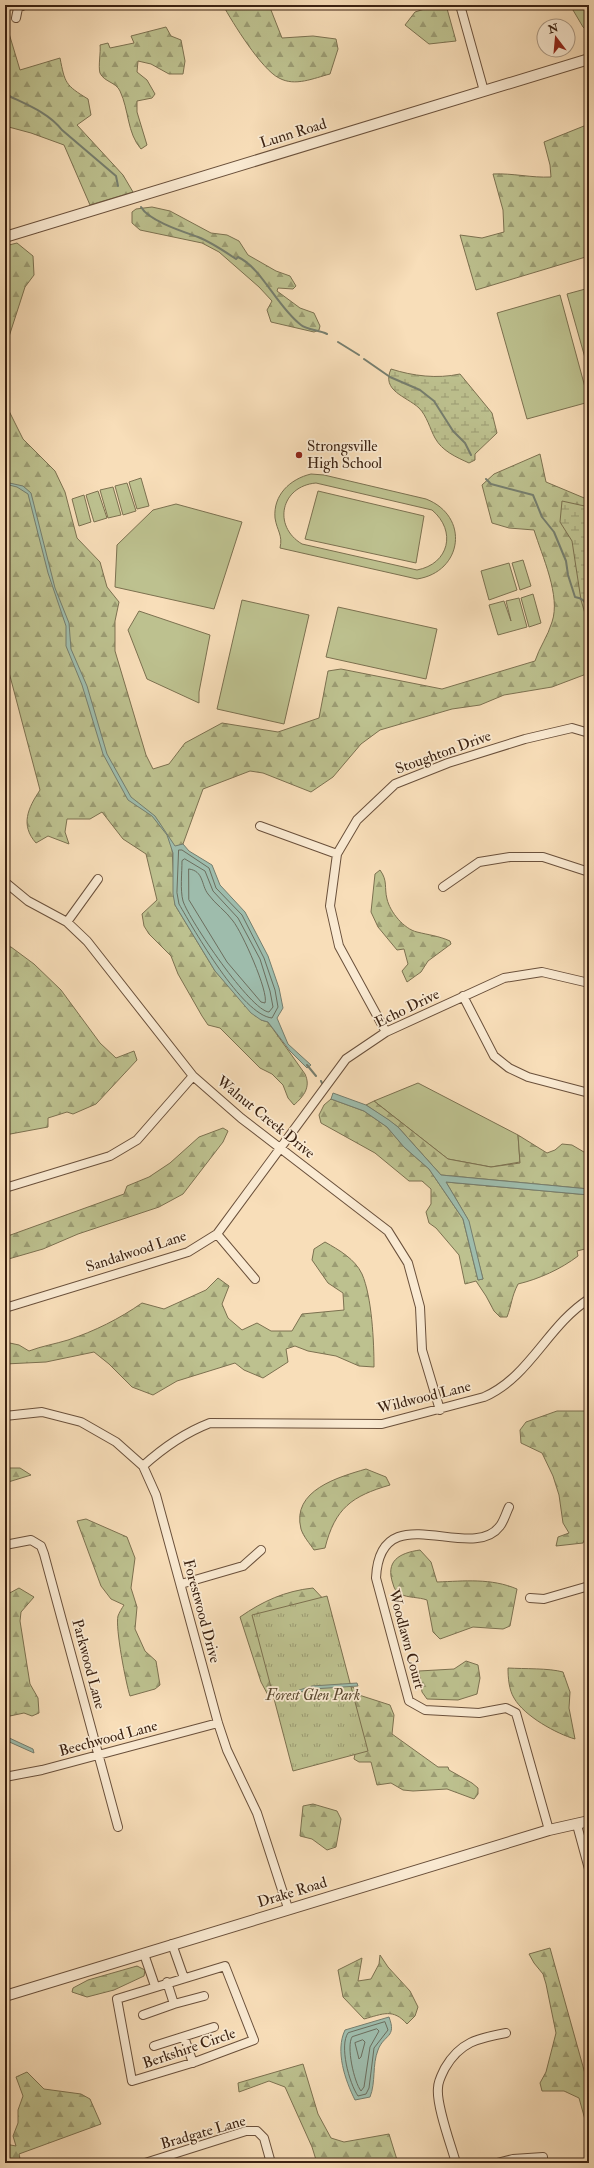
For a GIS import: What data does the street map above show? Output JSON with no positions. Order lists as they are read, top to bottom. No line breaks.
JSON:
{"streets":{"street":["Lunn Road","Stoughton Drive","Echo Drive","Walnut Creek Drive","Sandalwood Lane","Wildwood Lane","Forestwood Drive","Woodlawn Court","Parkwood Lane","Beechwood Lane","Drake Road","Berkshire Circle","Bradgate Lane"]},"crossings":[["Stoughton Drive","Echo Drive"],["Echo Drive","Walnut Creek Drive"],["Echo Drive","Sandalwood Lane"],["Walnut Creek Drive","Sandalwood Lane"],["Walnut Creek Drive","Wildwood Lane"],["Wildwood Lane","Forestwood Drive"],["Forestwood Drive","Beechwood Lane"],["Forestwood Drive","Drake Road"],["Woodlawn Court","Drake Road"],["Parkwood Lane","Beechwood Lane"]],"parks":["Forest Glen Park"],"places":["Strongsville High School"],"north":"top"}
